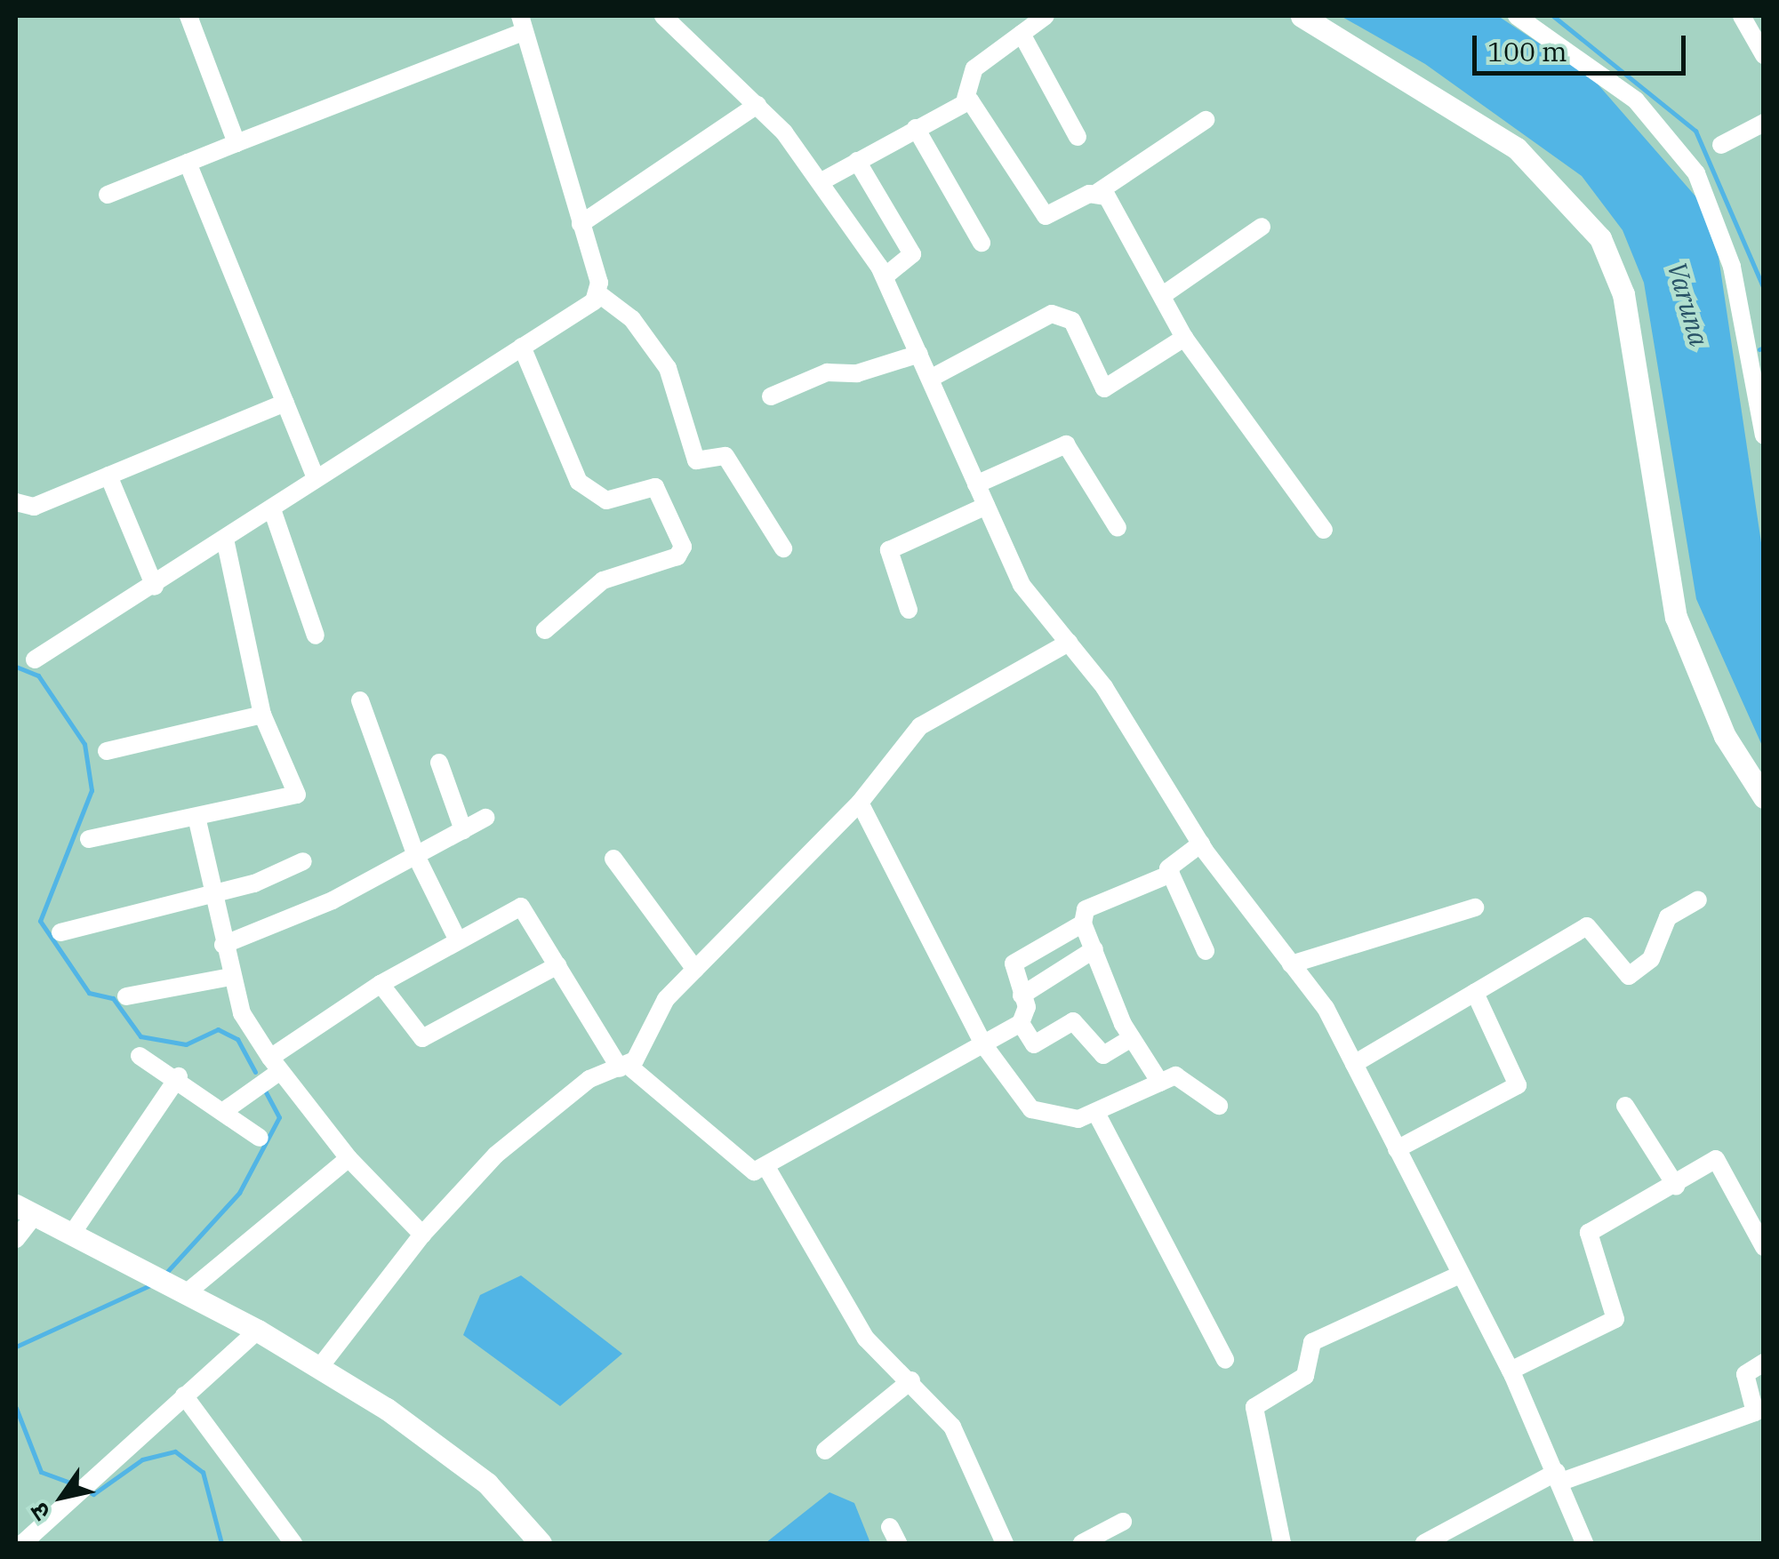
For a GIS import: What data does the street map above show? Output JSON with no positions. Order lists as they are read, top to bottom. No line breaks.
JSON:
{"water":["Varuna"],"scale_bar":"100 m","north":"bottom left"}
